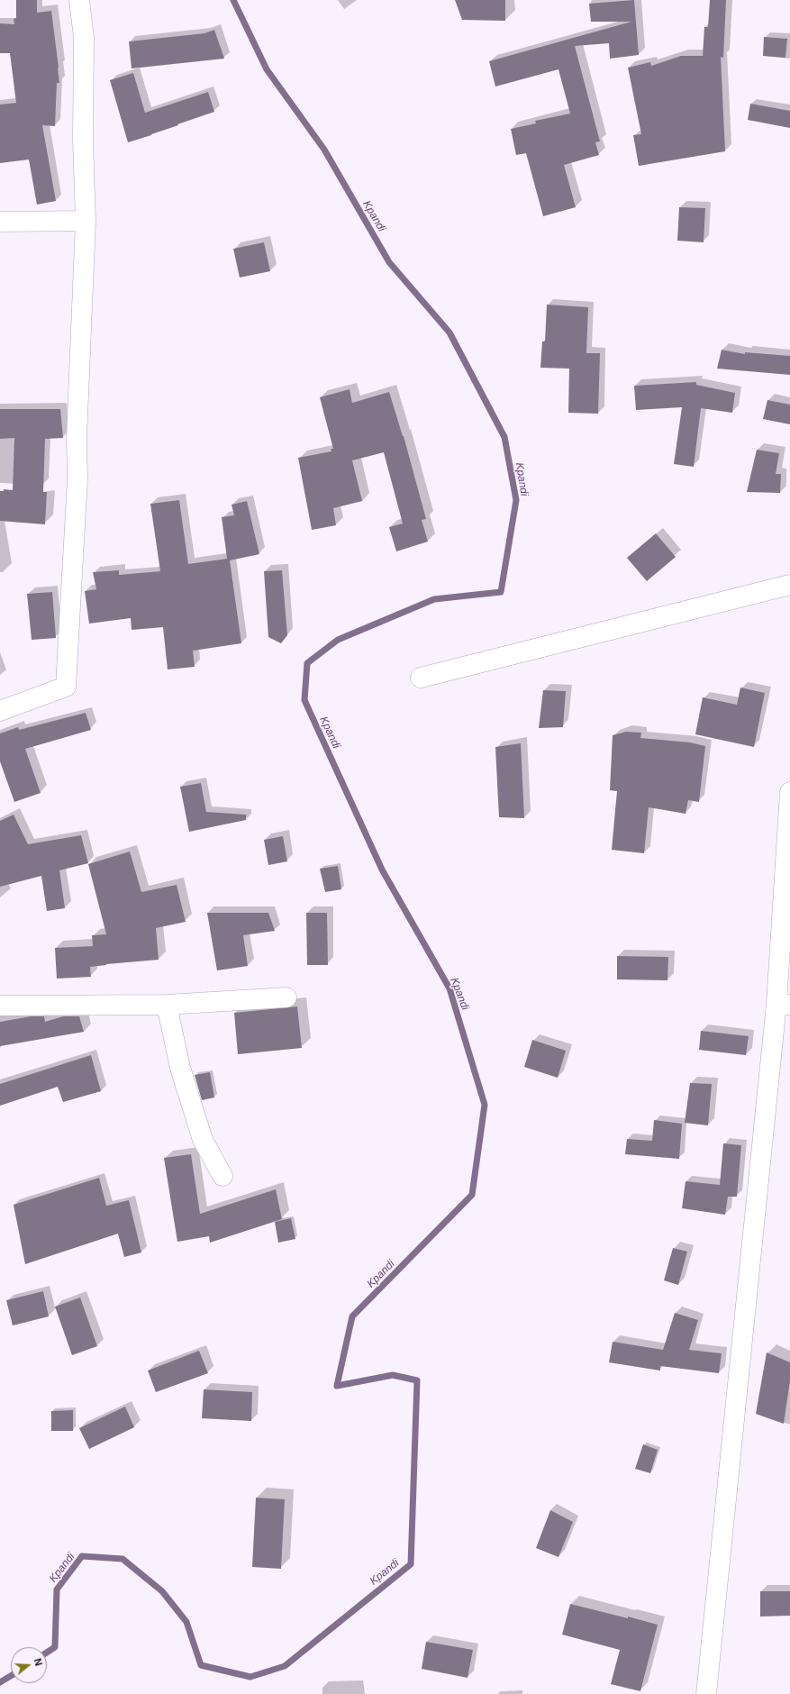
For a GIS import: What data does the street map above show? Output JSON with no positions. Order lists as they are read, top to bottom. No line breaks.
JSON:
{"water":["Kpandi"],"north":"right"}
